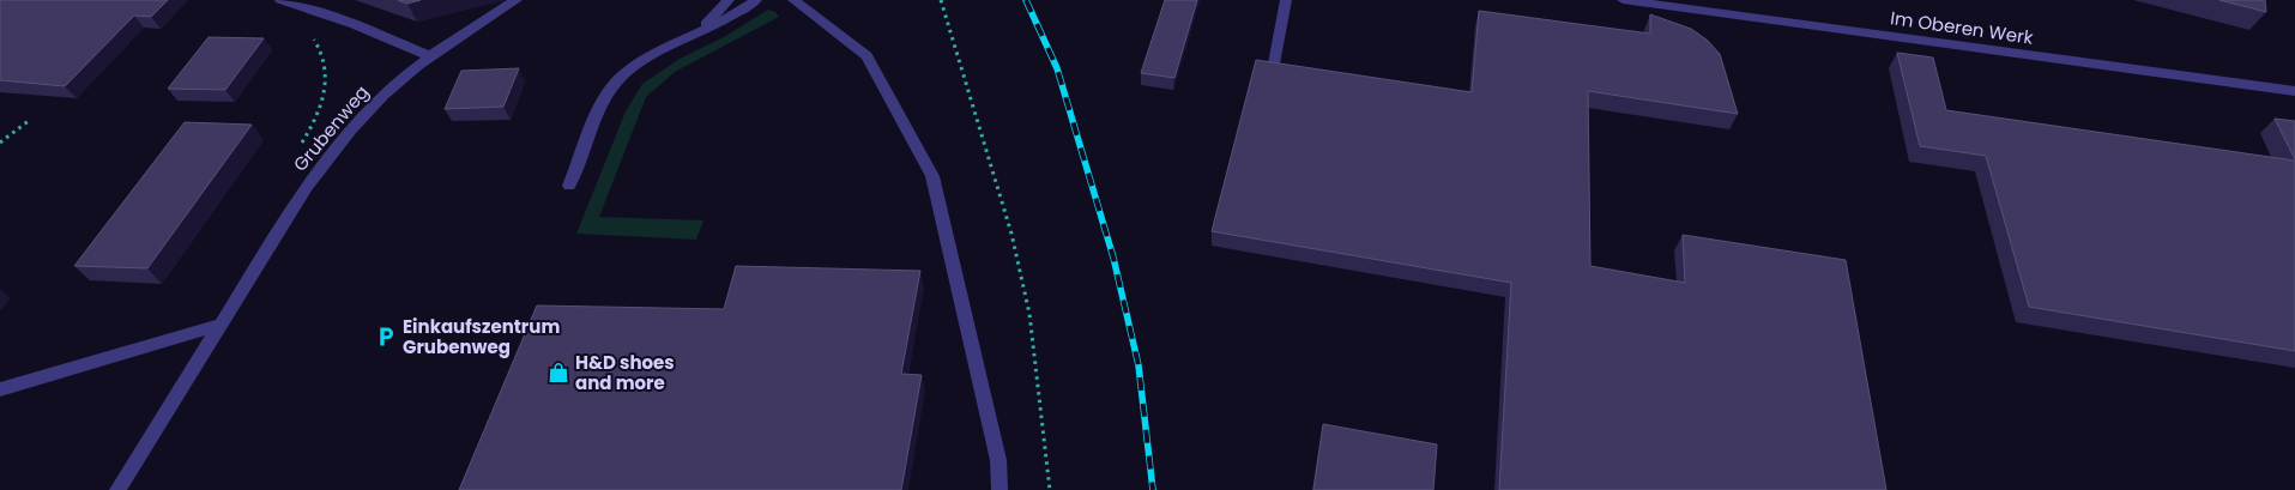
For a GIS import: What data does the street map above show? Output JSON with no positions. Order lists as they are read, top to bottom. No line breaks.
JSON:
{"streets":{"street":["Im Oberen Werk","Grubenweg"]},"places":{"parking":["Einkaufszentrum Grubenweg"],"shop":["H&D shoes and more"]}}
